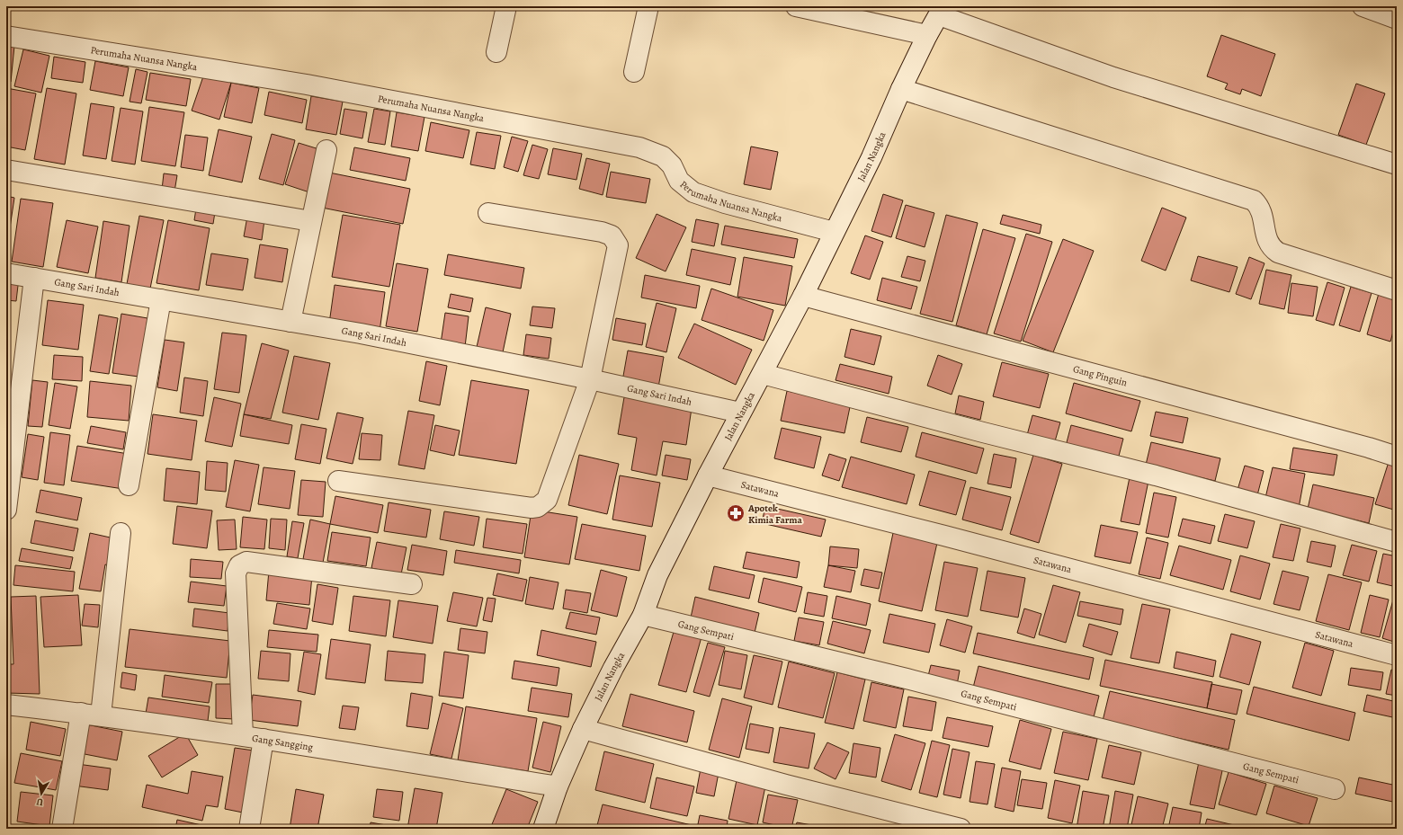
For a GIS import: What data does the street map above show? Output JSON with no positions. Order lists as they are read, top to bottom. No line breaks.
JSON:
{"streets":{"street":["Perumaha Nuansa Nangka","Jalan Nangka","Gang Sari Indah","Gang Pinguin","Satawana","Gang Sempati","Gang Sangging"]},"crossings":[["Perumaha Nuansa Nangka","Jalan Nangka"],["Jalan Nangka","Gang Sari Indah"],["Jalan Nangka","Gang Pinguin"],["Jalan Nangka","Satawana"],["Jalan Nangka","Gang Sempati"],["Jalan Nangka","Gang Sangging"]],"places":{"pharmacy":["Apotek Kimia Farma"]},"north":"bottom"}
